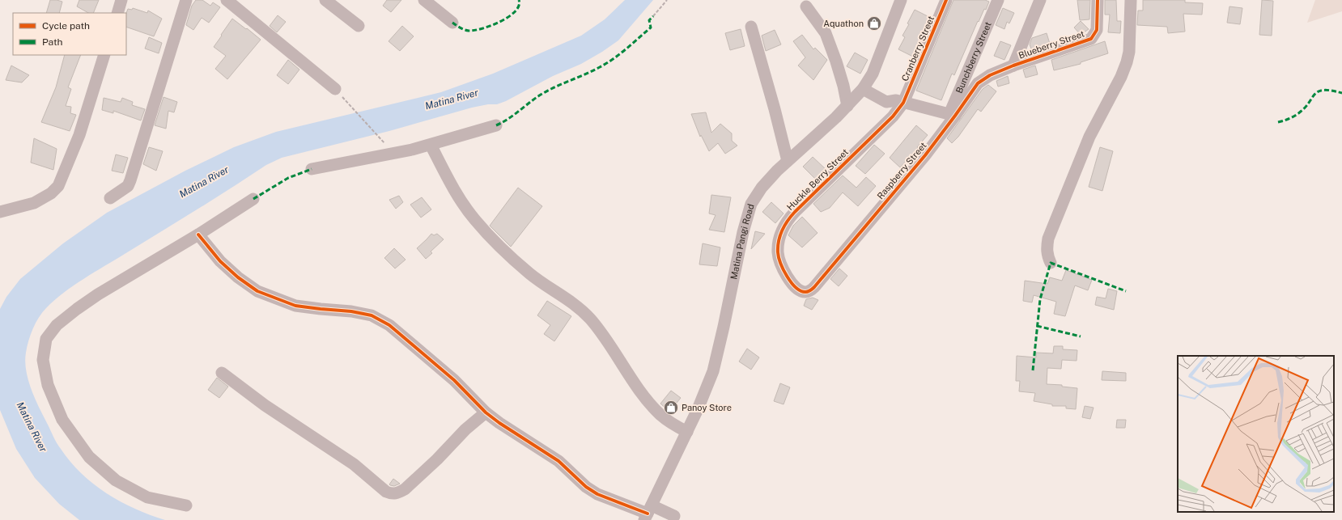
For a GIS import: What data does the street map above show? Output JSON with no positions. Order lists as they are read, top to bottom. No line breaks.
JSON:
{"streets":{"street":["Blueberry Street","Cranberry Street","Bunchberry Street","Raspberry Street","Huckle Berry Street","Matina Pangi Road"]},"crossings":[["Blueberry Street","Raspberry Street"],["Cranberry Street","Huckle Berry Street"],["Bunchberry Street","Raspberry Street"],["Raspberry Street","Huckle Berry Street"]],"water":["Matina River"],"places":{"shop":["Aquathon","Panoy Store"]},"legend":["Cycle path","Path"]}
